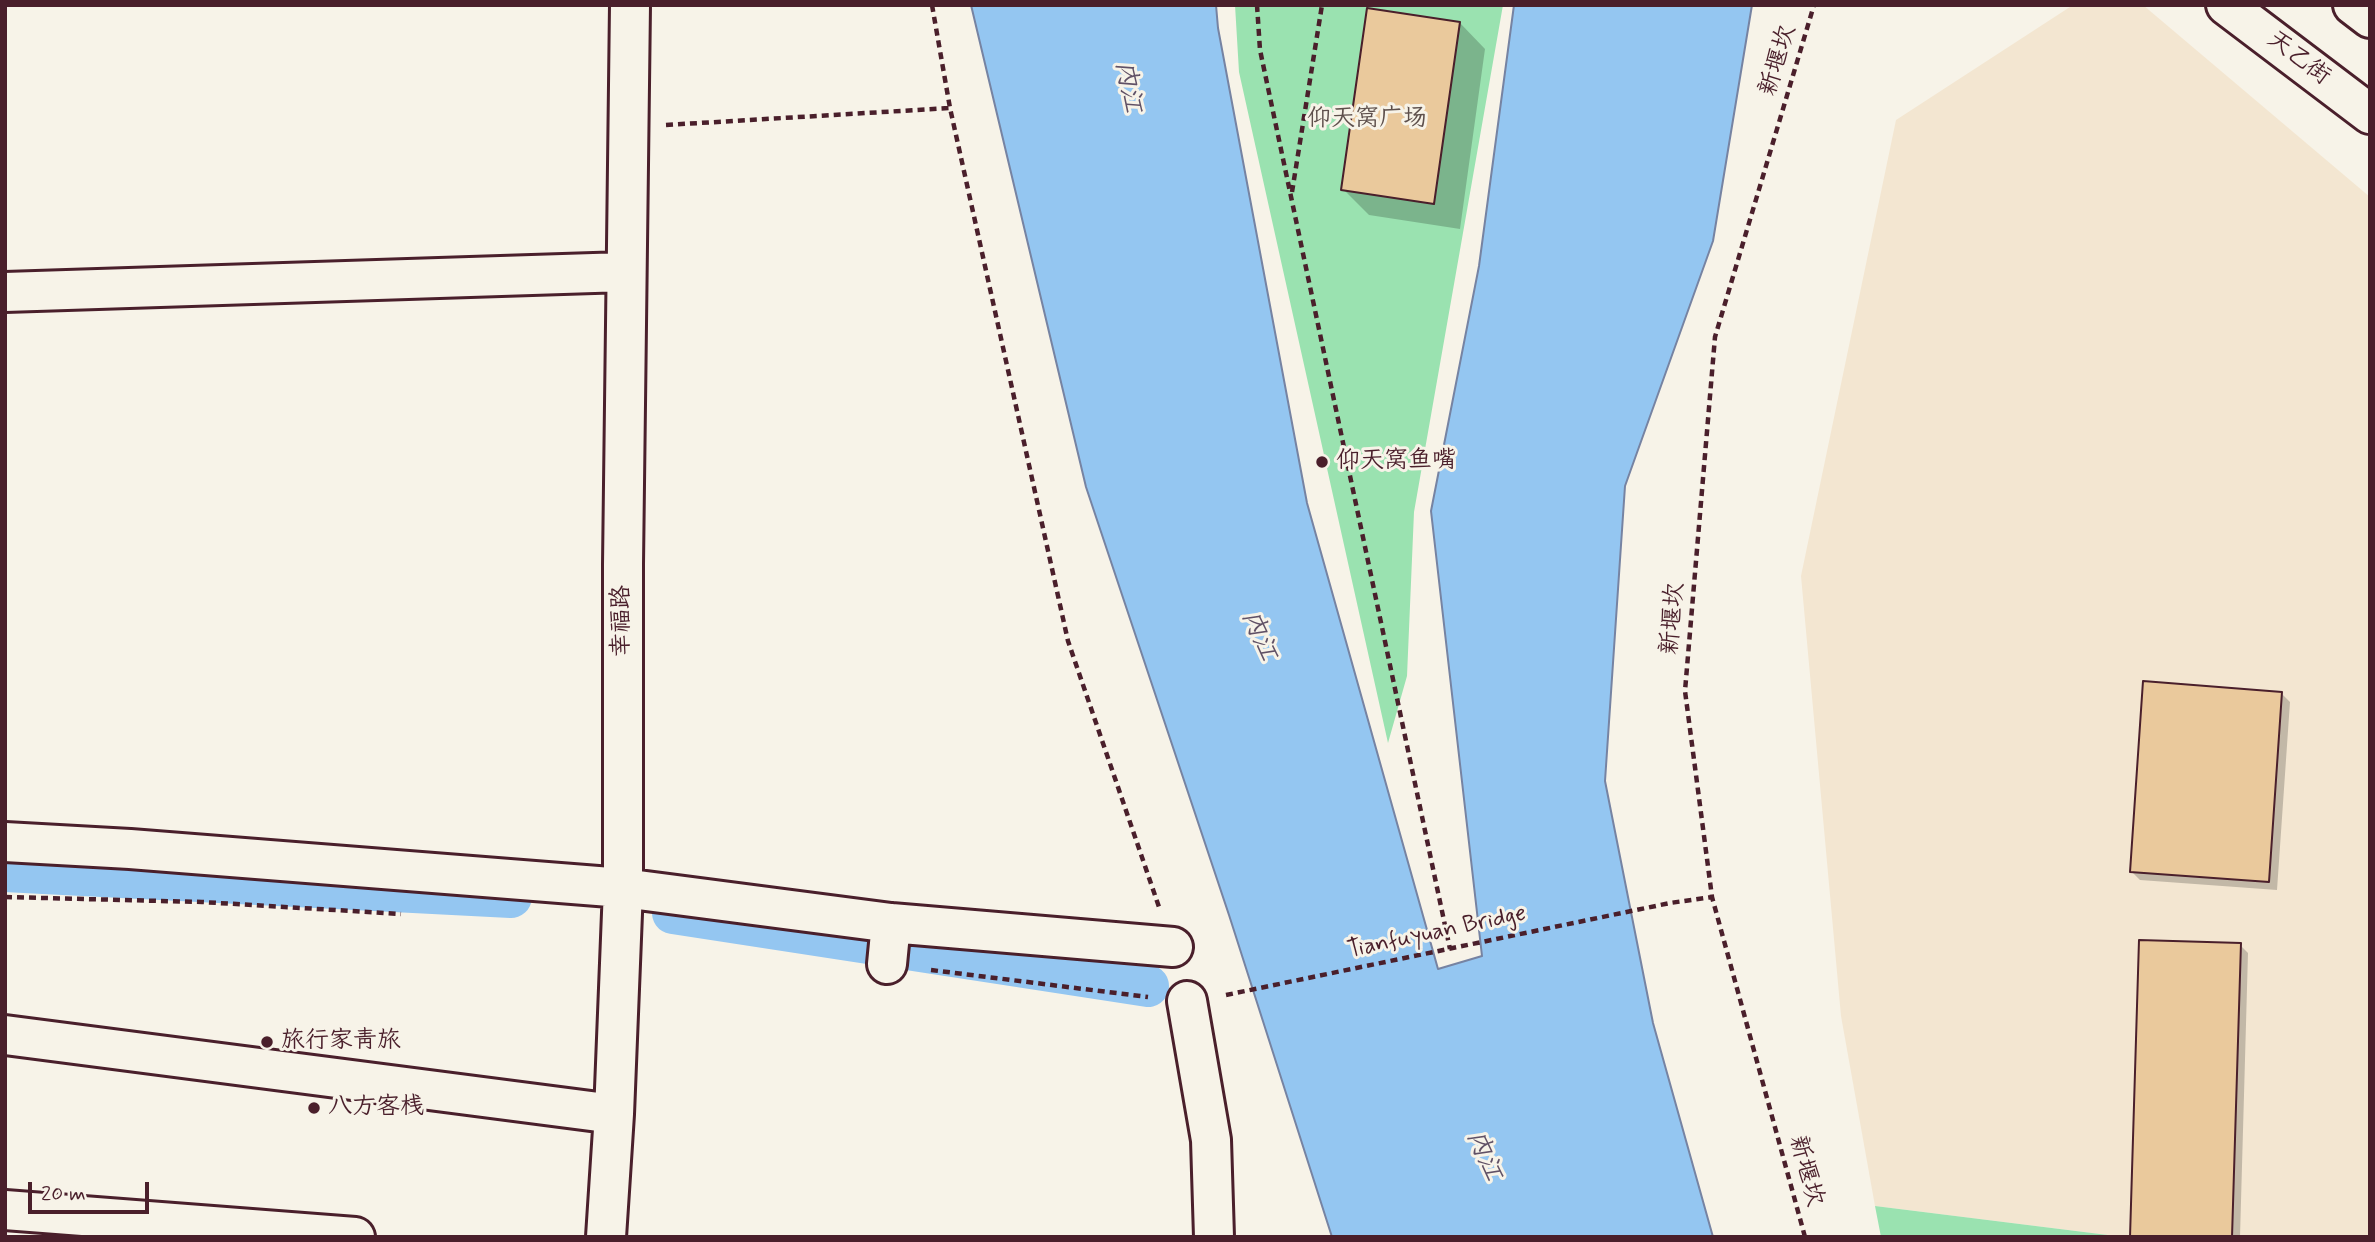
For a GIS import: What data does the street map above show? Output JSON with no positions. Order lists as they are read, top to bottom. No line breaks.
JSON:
{"streets":{"street":["天乙街","幸福路"],"path":["新堰坎","Tianfuyuan Bridge"]},"crossings":[["新堰坎","Tianfuyuan Bridge"]],"water":["内江"],"parks":["仰天窝广场"],"places":["仰天窝鱼嘴","旅行家青旅","八方客栈"],"scale_bar":"20 m"}
